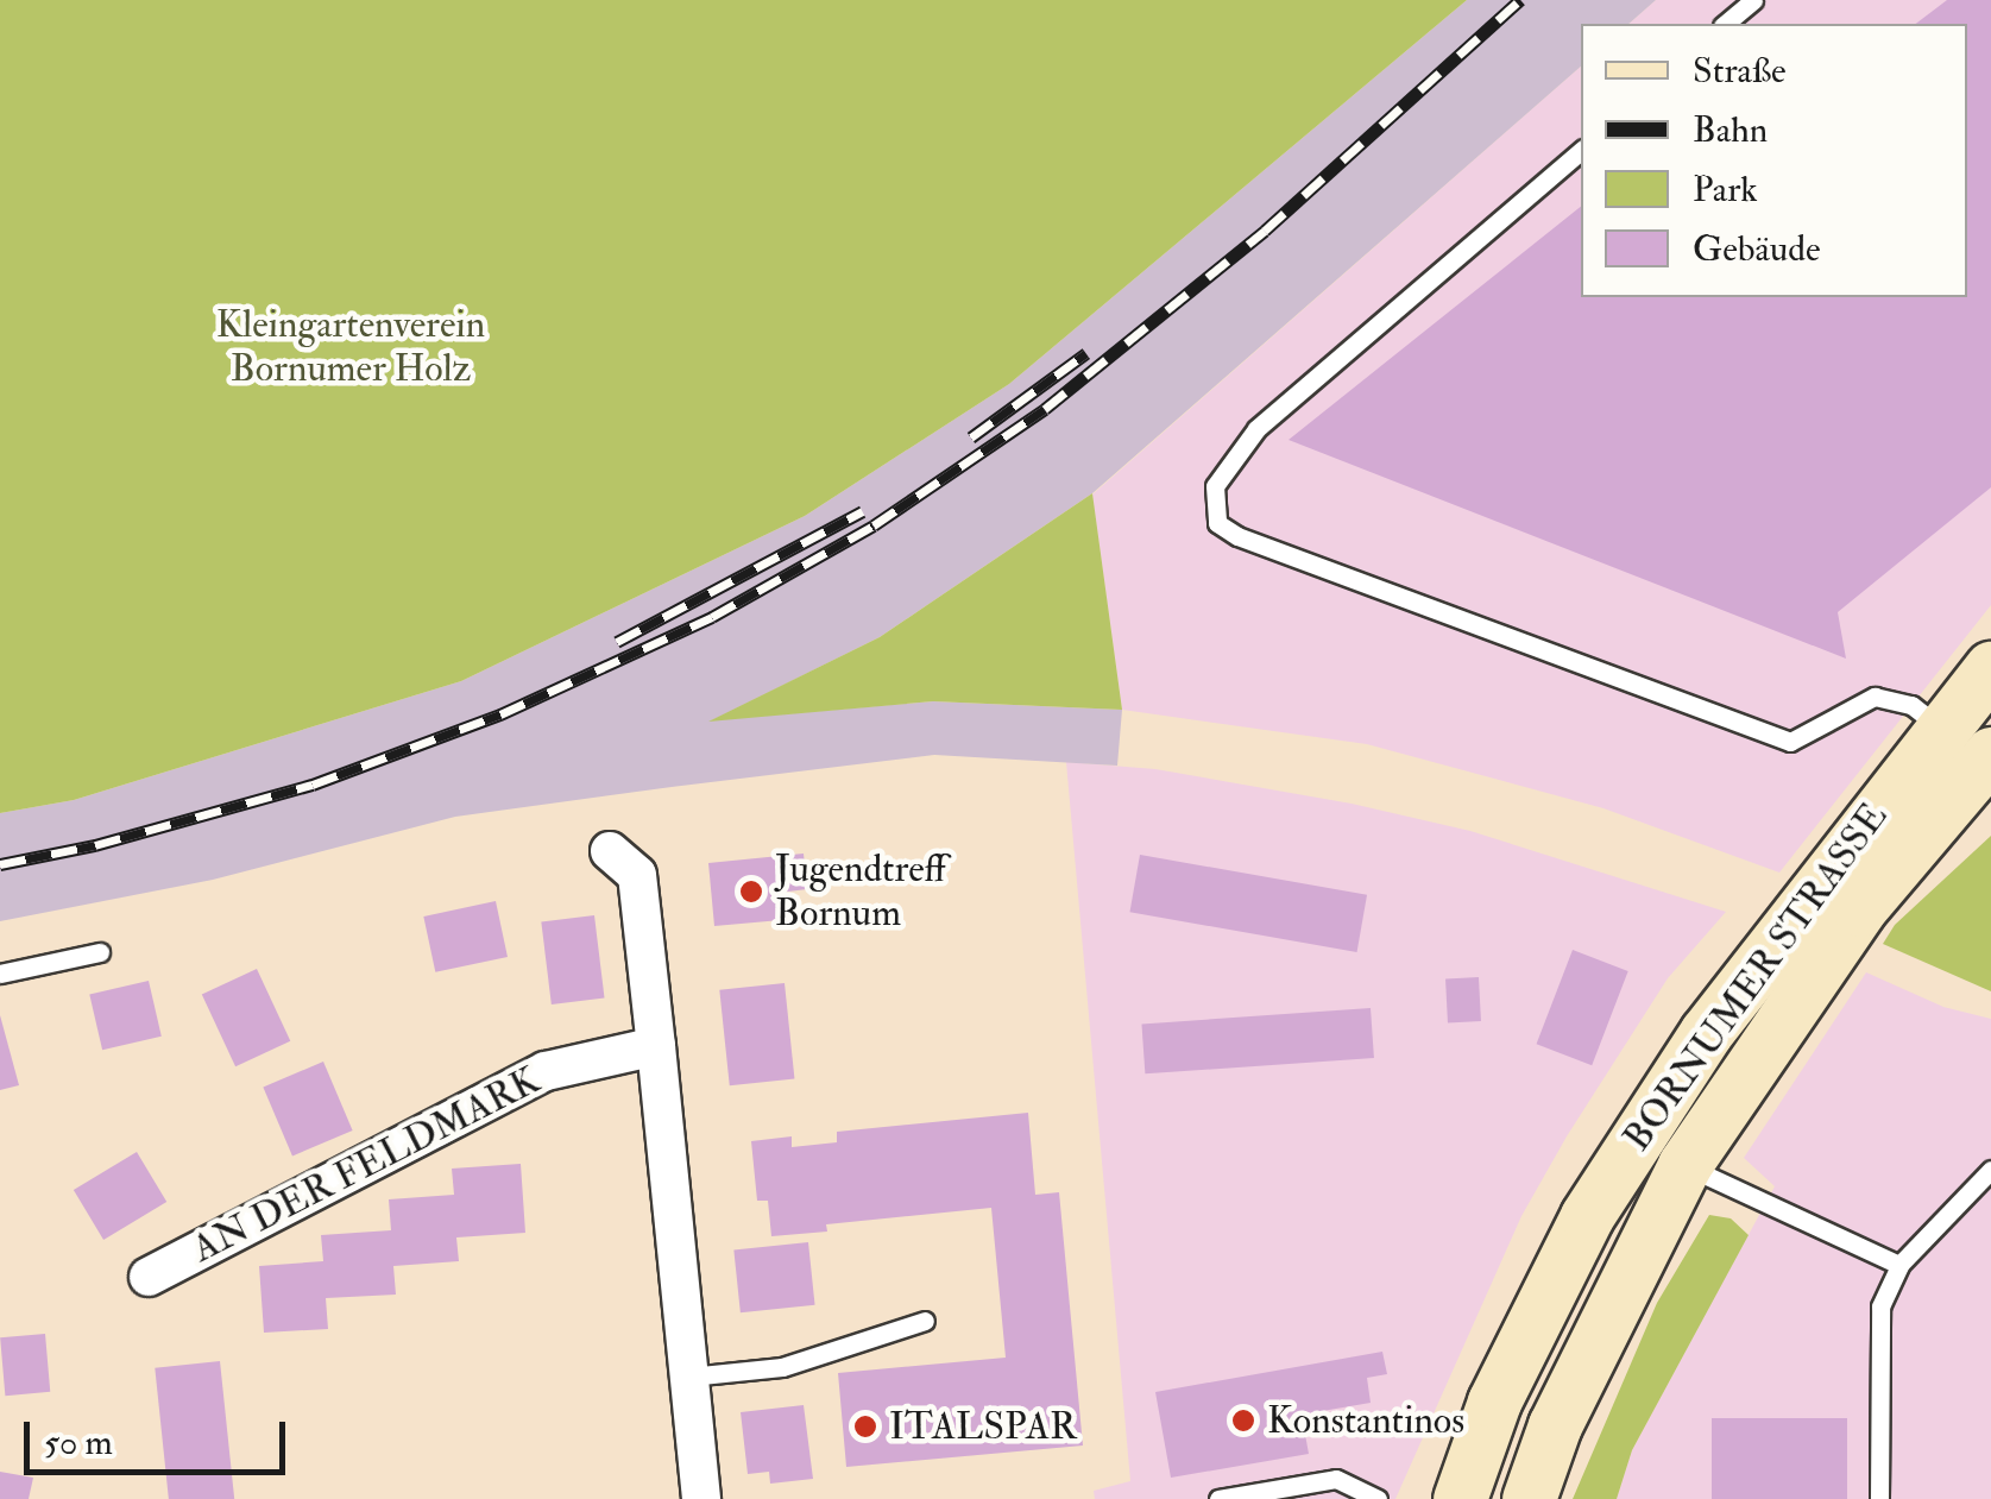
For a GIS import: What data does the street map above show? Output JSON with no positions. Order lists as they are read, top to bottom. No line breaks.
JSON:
{"streets":{"main road":["BORNUMER STRASSE"],"street":["AN DER FELDMARK"]},"parks":["Kleingartenverein Bornumer Holz"],"places":["Jugendtreff Bornum","Konstantinos","ITALSPAR"],"legend":["Straße","Bahn","Park","Gebäude"],"scale_bar":"50 m"}
